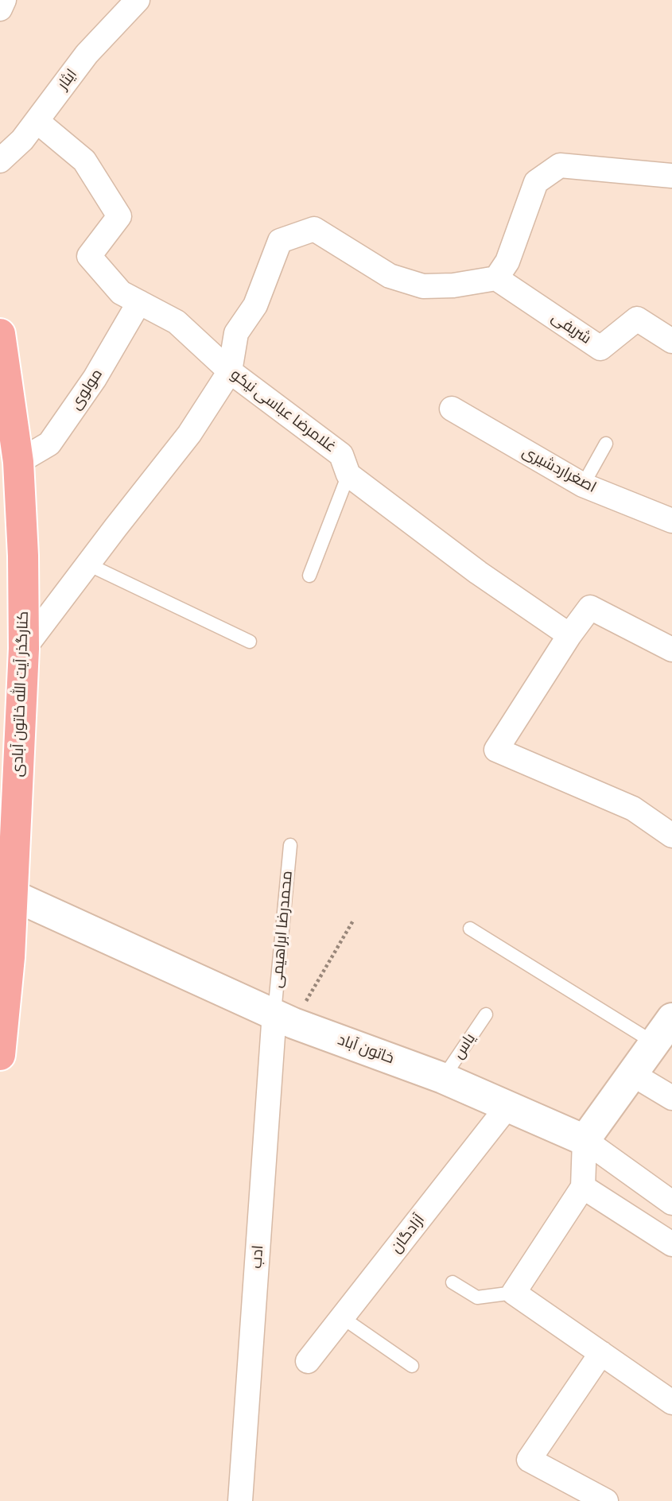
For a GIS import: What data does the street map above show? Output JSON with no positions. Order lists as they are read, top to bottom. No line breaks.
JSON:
{"streets":{"main road":["کنارگذر آیت الله خاتون آبادی"],"street":["ایثار","شریفی","مولوی","غلامرضا عباسی نیکو","اصغراردشیری","خاتون آباد","آزادگان","ادب"],"lane":["محمدرضا ابراهیمی","یاس"]},"crossings":[["ایثار","غلامرضا عباسی نیکو"],["مولوی","غلامرضا عباسی نیکو"],["مولوی","کنارگذر آیت الله خاتون آبادی"],["کنارگذر آیت الله خاتون آبادی","خاتون آباد"],["محمدرضا ابراهیمی","خاتون آباد"],["محمدرضا ابراهیمی","ادب"],["یاس","خاتون آباد"],["خاتون آباد","آزادگان"],["خاتون آباد","ادب"]]}
